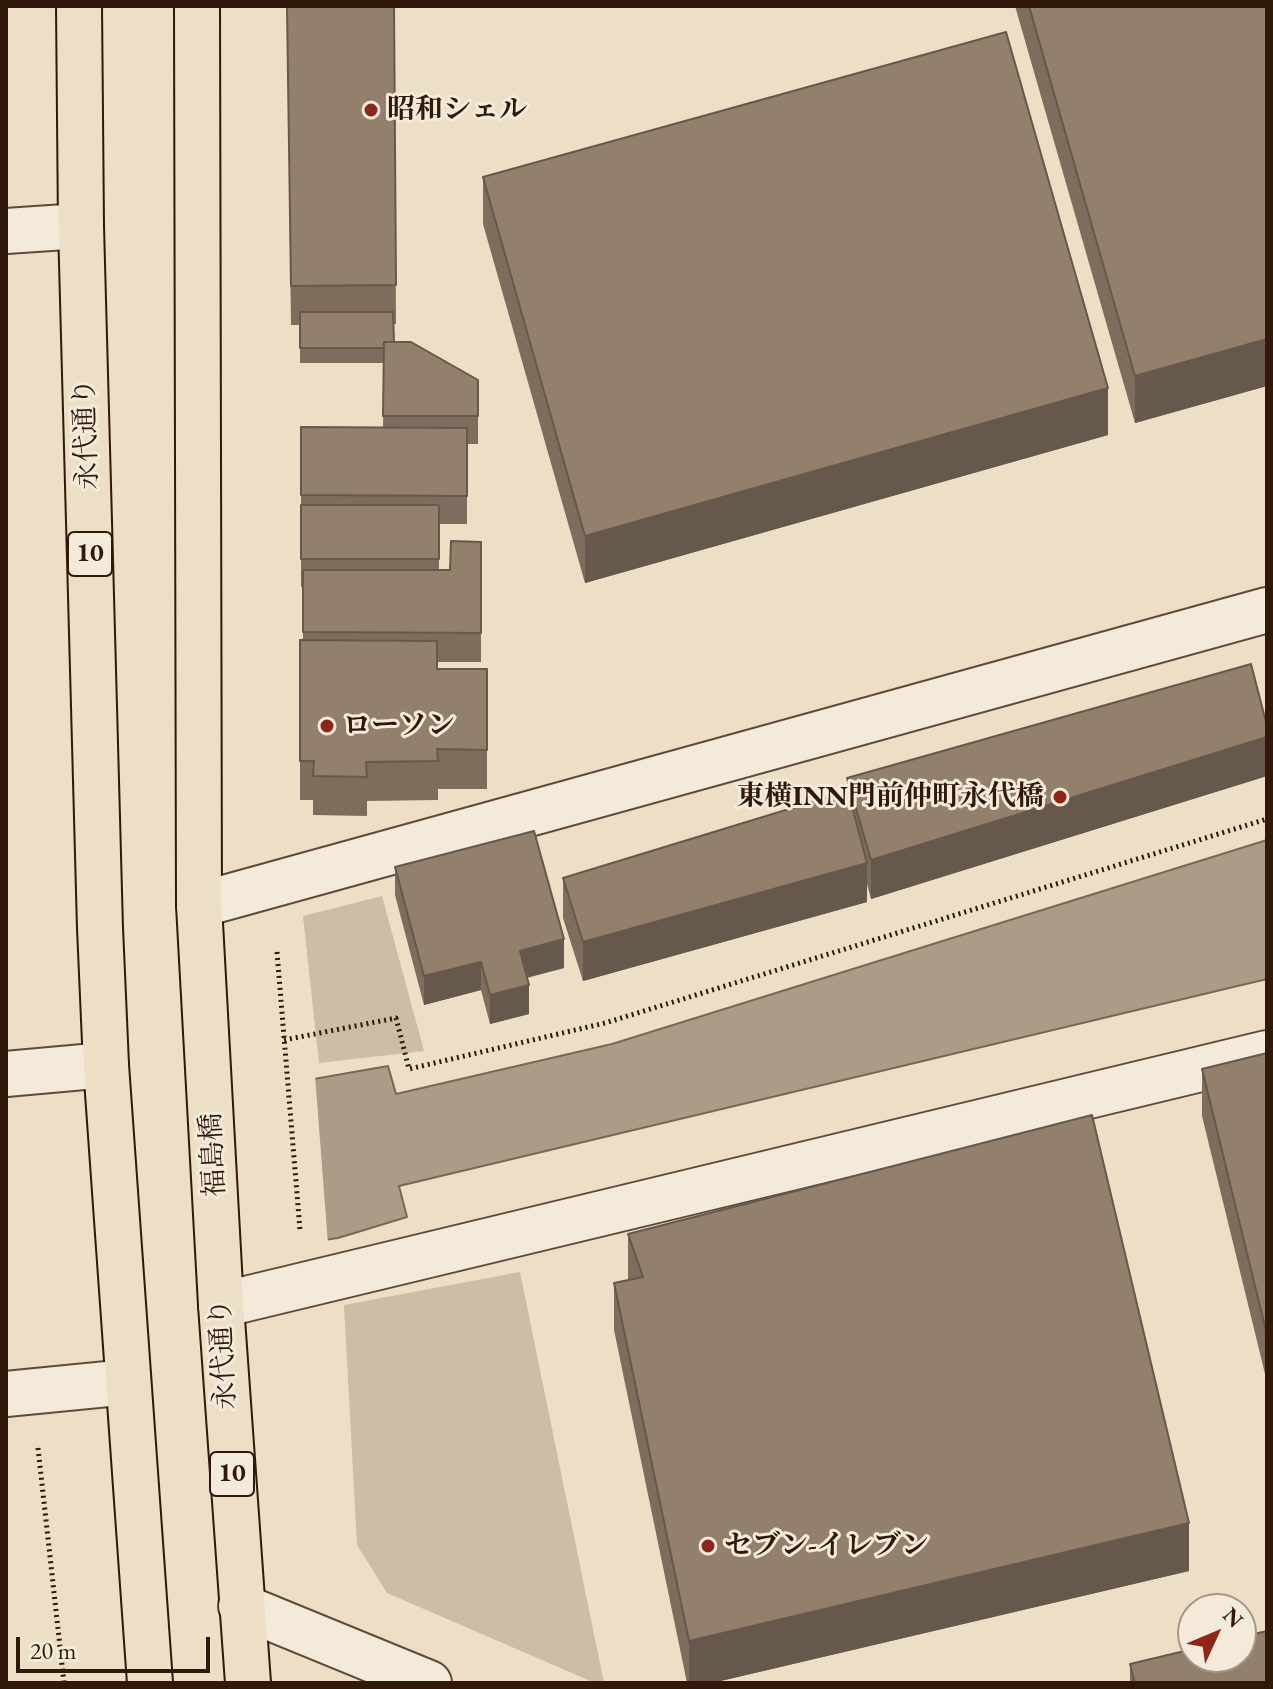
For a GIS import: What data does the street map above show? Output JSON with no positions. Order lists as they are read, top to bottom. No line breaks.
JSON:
{"streets":{"main road":["永代通り","10","福島橋"]},"crossings":[["永代通り","10"],["永代通り","福島橋"],["10","福島橋"]],"places":["昭和シェル","ローソン","東横INN門前仲町永代橋","セブン-イレブン"],"scale_bar":"20 m","north":"top right"}
